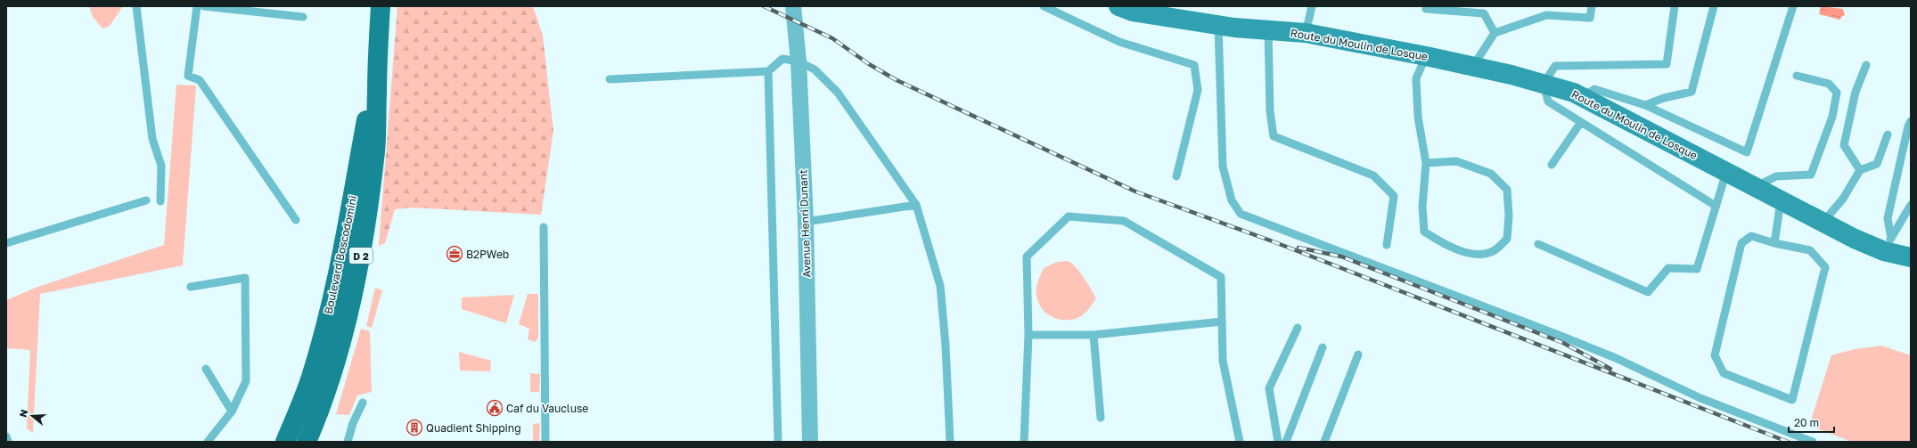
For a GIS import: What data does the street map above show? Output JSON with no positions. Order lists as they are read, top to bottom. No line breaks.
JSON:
{"streets":{"main road":["Boulevard Boscodomini","D 2"],"street":["Route du Moulin de Losque","Avenue Henri Dunant"]},"places":{"office":["B2PWeb"],"public building":["Caf du Vaucluse"],"building":["Quadient Shipping"]},"scale_bar":"20 m","north":"left"}
